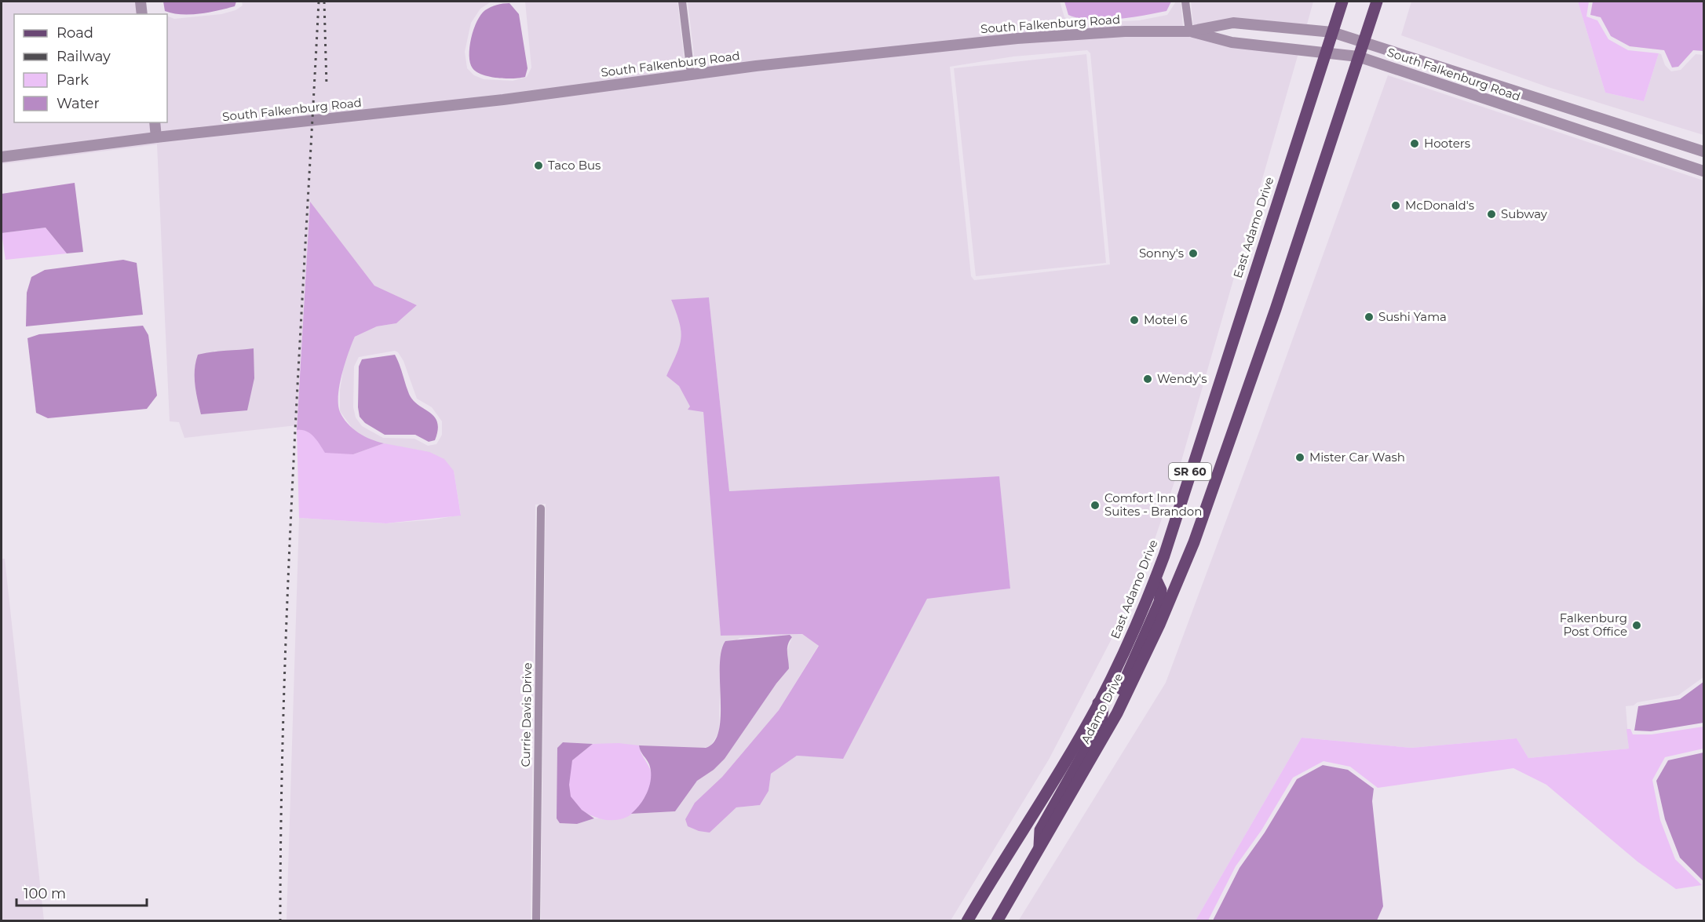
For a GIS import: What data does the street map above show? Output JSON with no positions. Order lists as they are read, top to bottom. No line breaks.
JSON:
{"streets":{"main road":["East Adamo Drive","SR 60","Adamo Drive"],"street":["South Falkenburg Road","Currie Davis Drive"]},"crossings":[["South Falkenburg Road","East Adamo Drive"],["South Falkenburg Road","SR 60"],["South Falkenburg Road","Adamo Drive"],["East Adamo Drive","SR 60"],["SR 60","Adamo Drive"]],"places":["Hooters","Taco Bus","McDonald's","Subway","Sonny's","Sushi Yama","Motel 6","Wendy's","Mister Car Wash","Comfort Inn Suites - Brandon","Falkenburg Post Office"],"legend":["Road","Railway","Park","Water"],"scale_bar":"100 m"}
